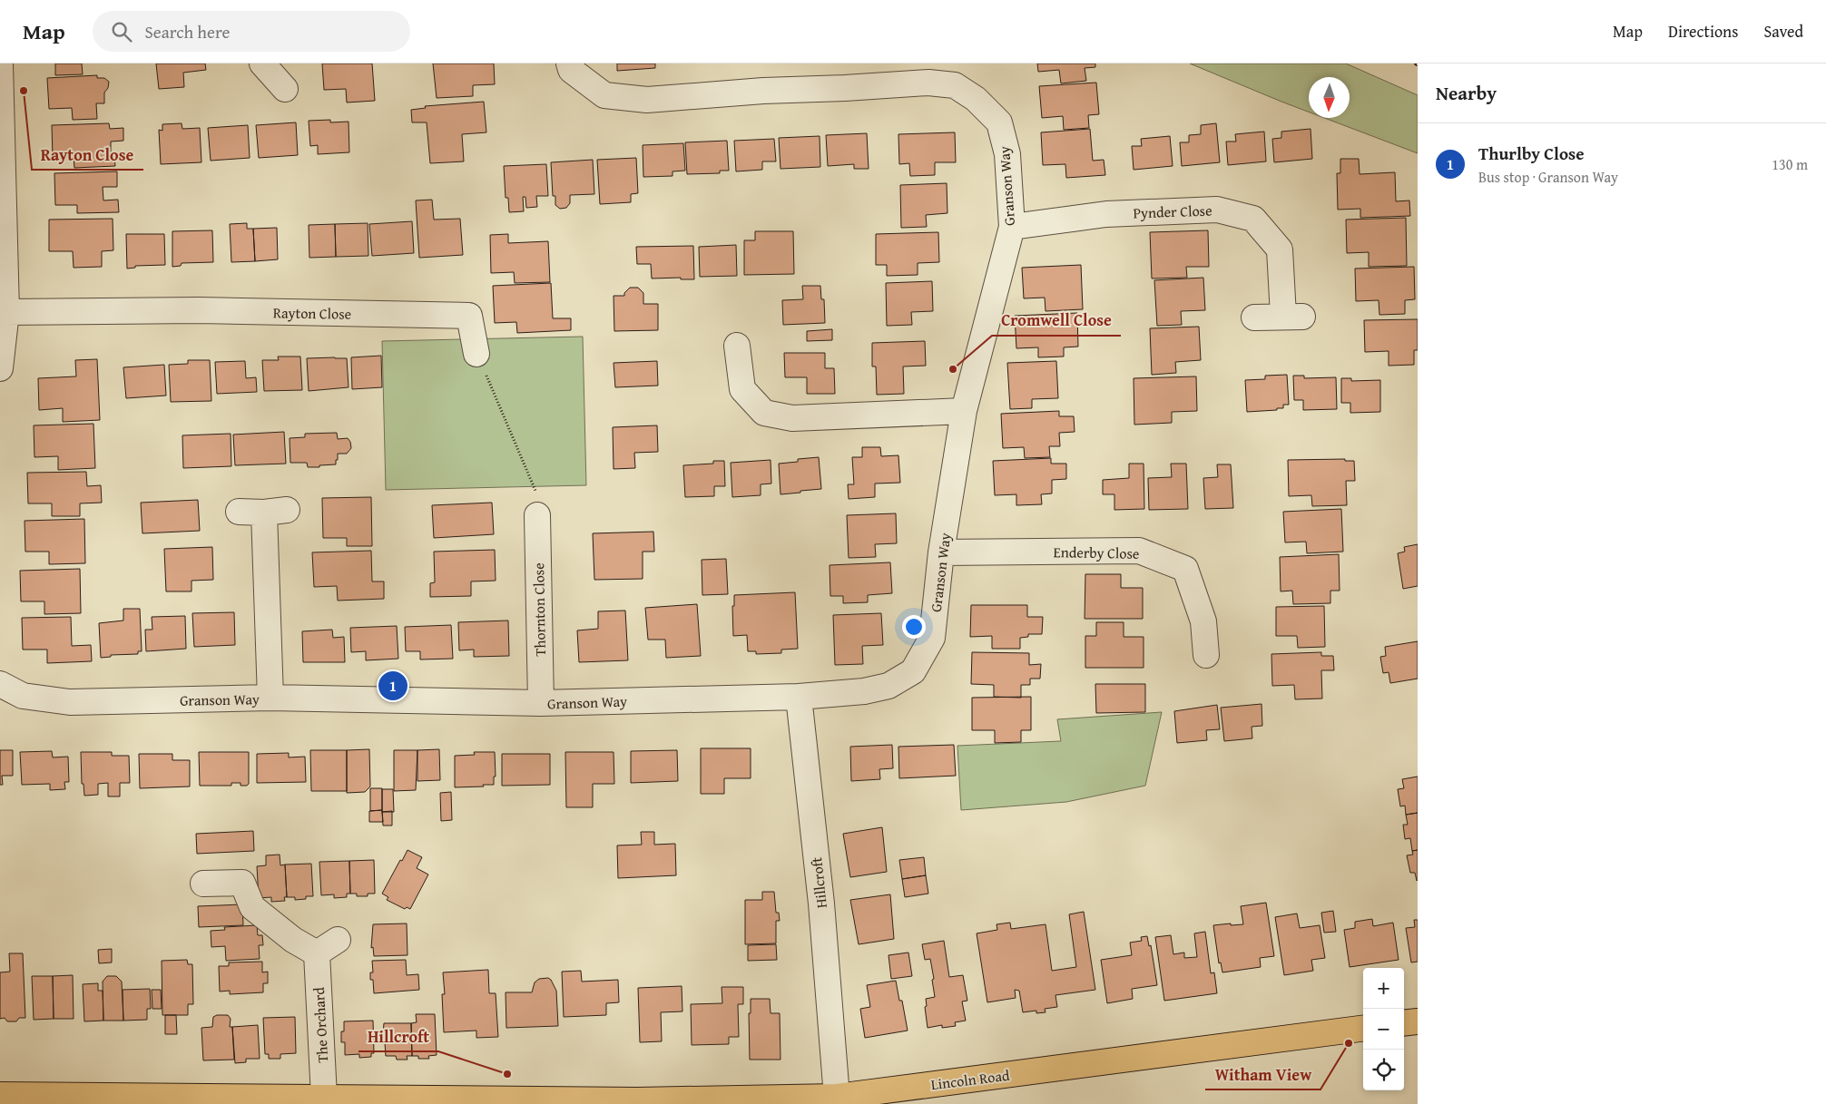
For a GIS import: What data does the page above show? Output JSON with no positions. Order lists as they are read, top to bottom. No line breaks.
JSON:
{"streets":{"main road":["Lincoln Road"],"street":["Granson Way","Pynder Close","Rayton Close","Enderby Close","Thornton Close","Hillcroft","The Orchard"]},"crossings":[["Granson Way","Pynder Close"],["Granson Way","Enderby Close"],["Granson Way","Thornton Close"],["Granson Way","Hillcroft"],["Hillcroft","Lincoln Road"],["The Orchard","Lincoln Road"]],"places":["Rayton Close","Cromwell Close","Witham View","Hillcroft"],"north":"bottom","page":{"header":"Map","search":"Search here","nav":["Map","Directions","Saved"],"heading":"Nearby","list":[{"mark":"1","name":"Thurlby Close","note":"Bus stop · Granson Way","value":"130 m"}],"pins":"1","map_buttons":["+","−"]}}
